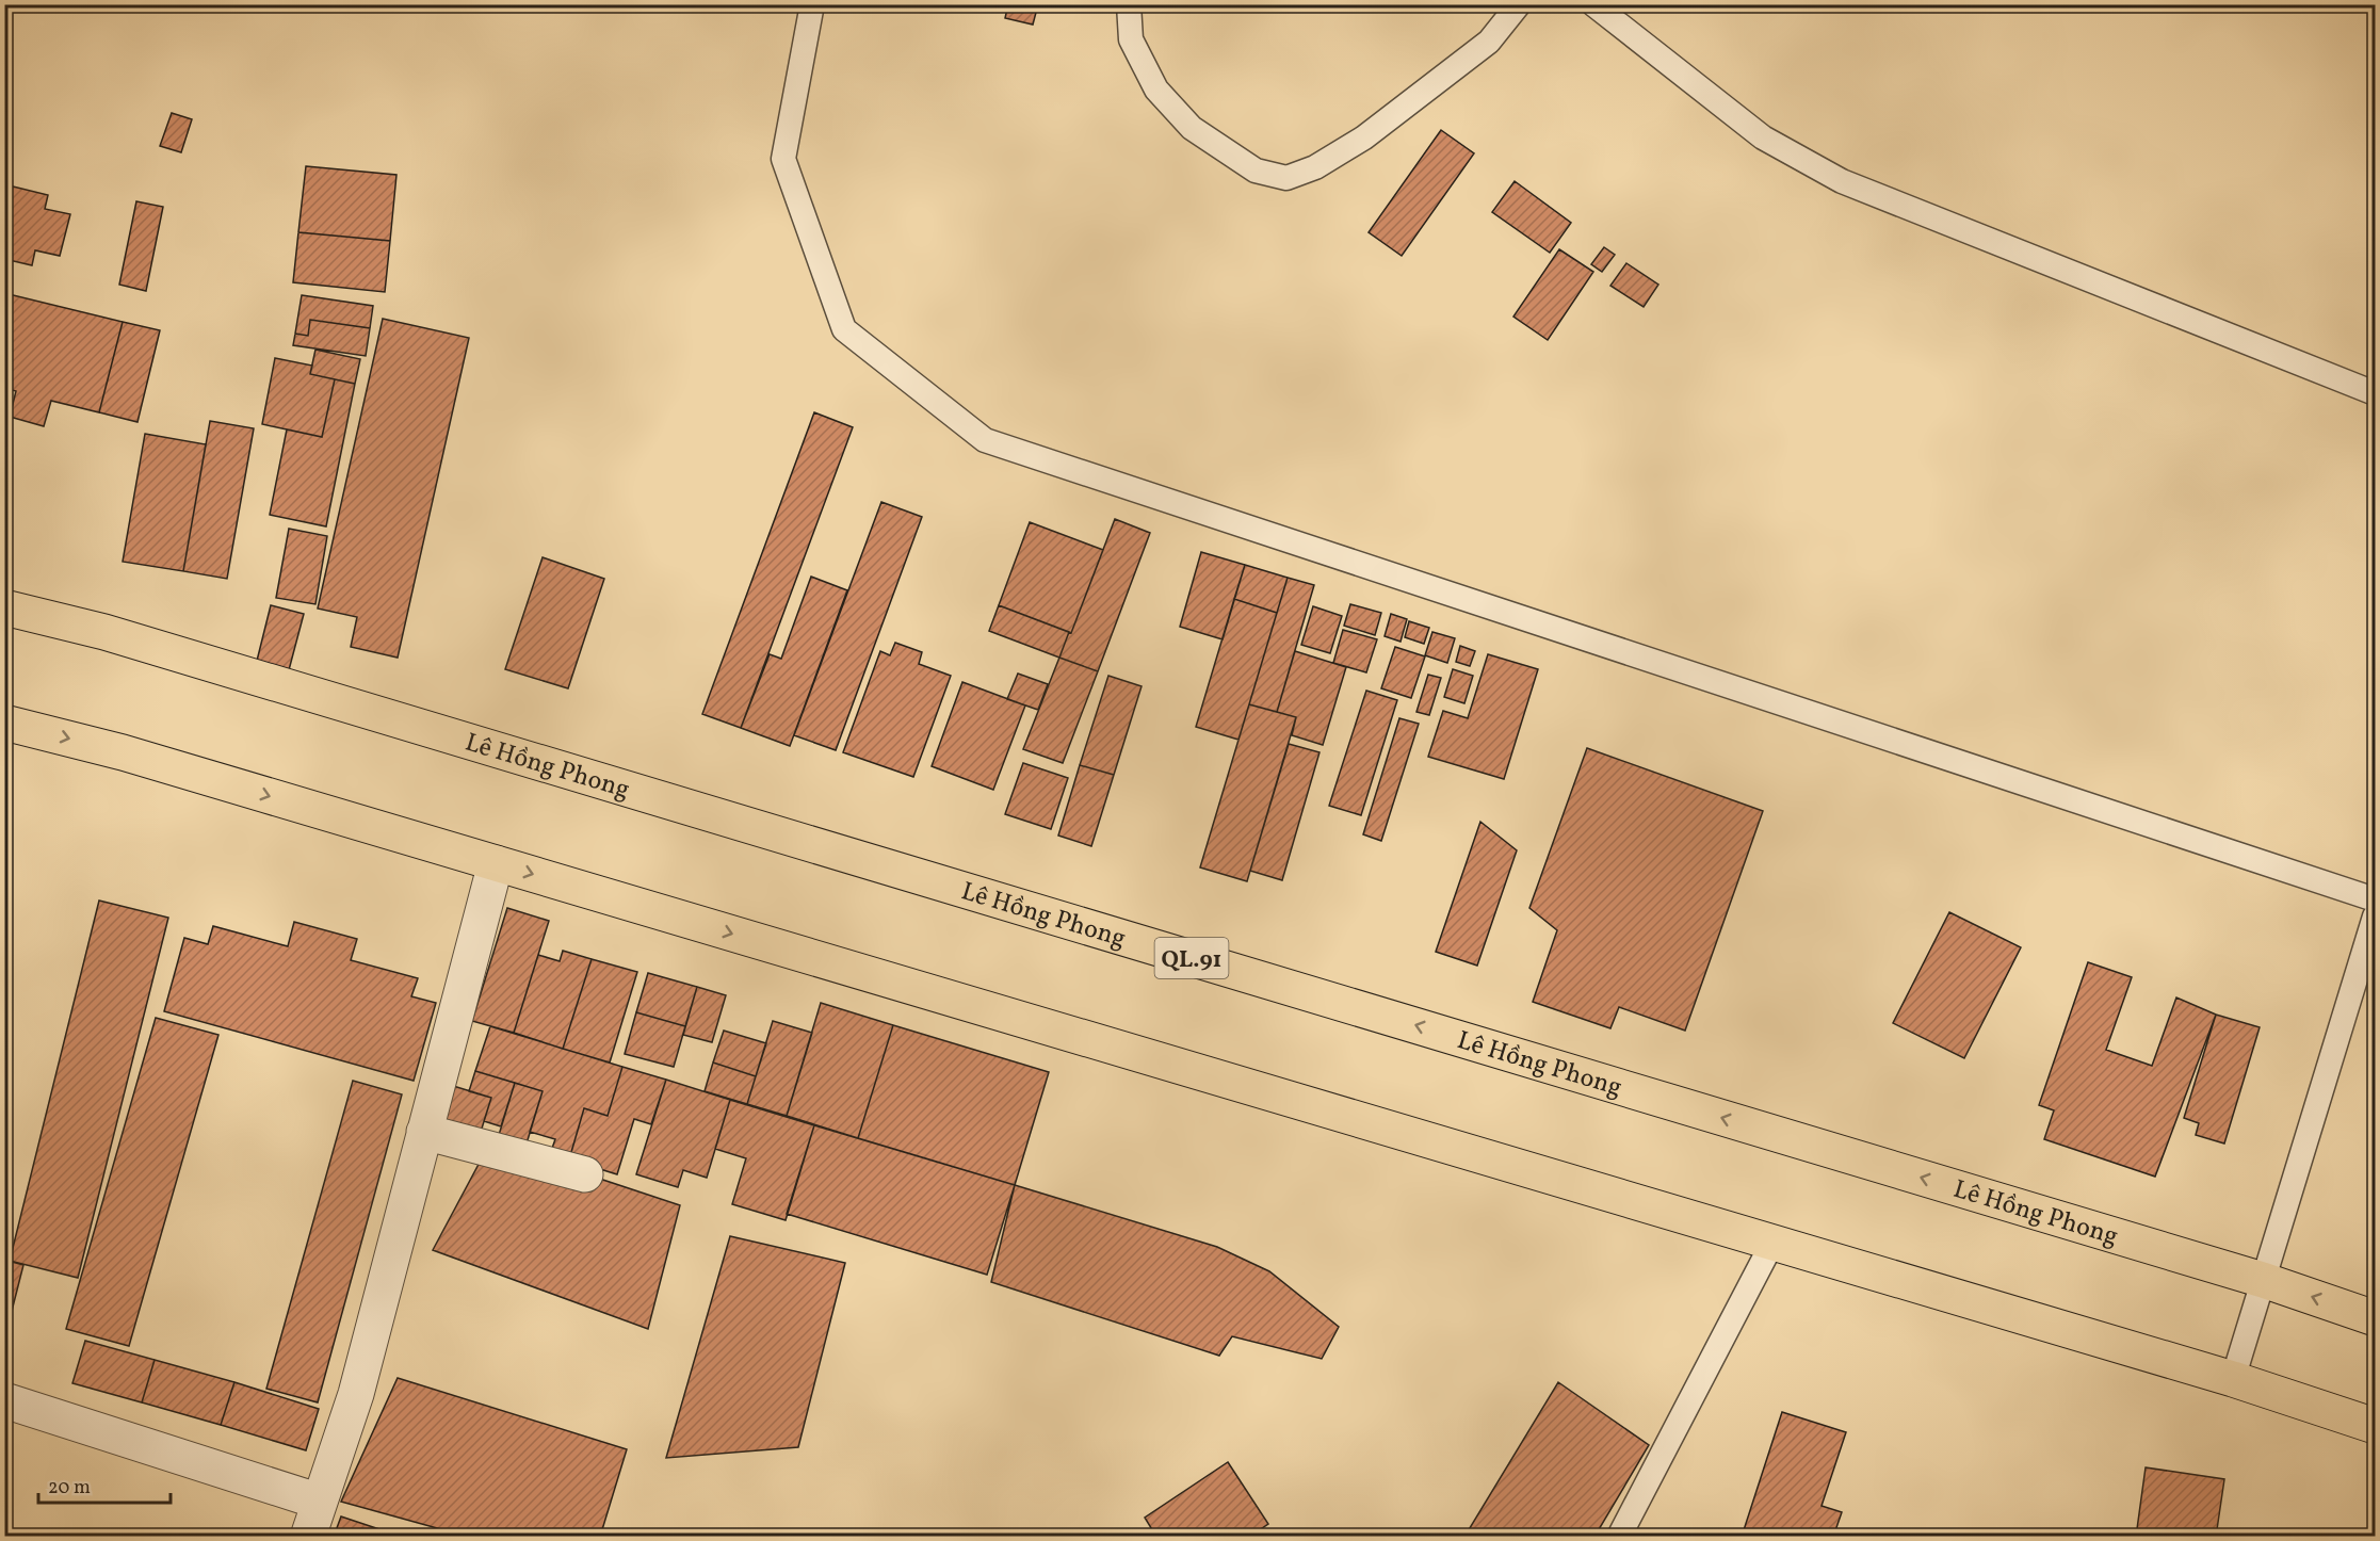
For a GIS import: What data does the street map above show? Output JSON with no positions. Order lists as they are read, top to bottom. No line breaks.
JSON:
{"streets":{"highway":["Lê Hồng Phong","QL.91"]},"scale_bar":"20 m"}
